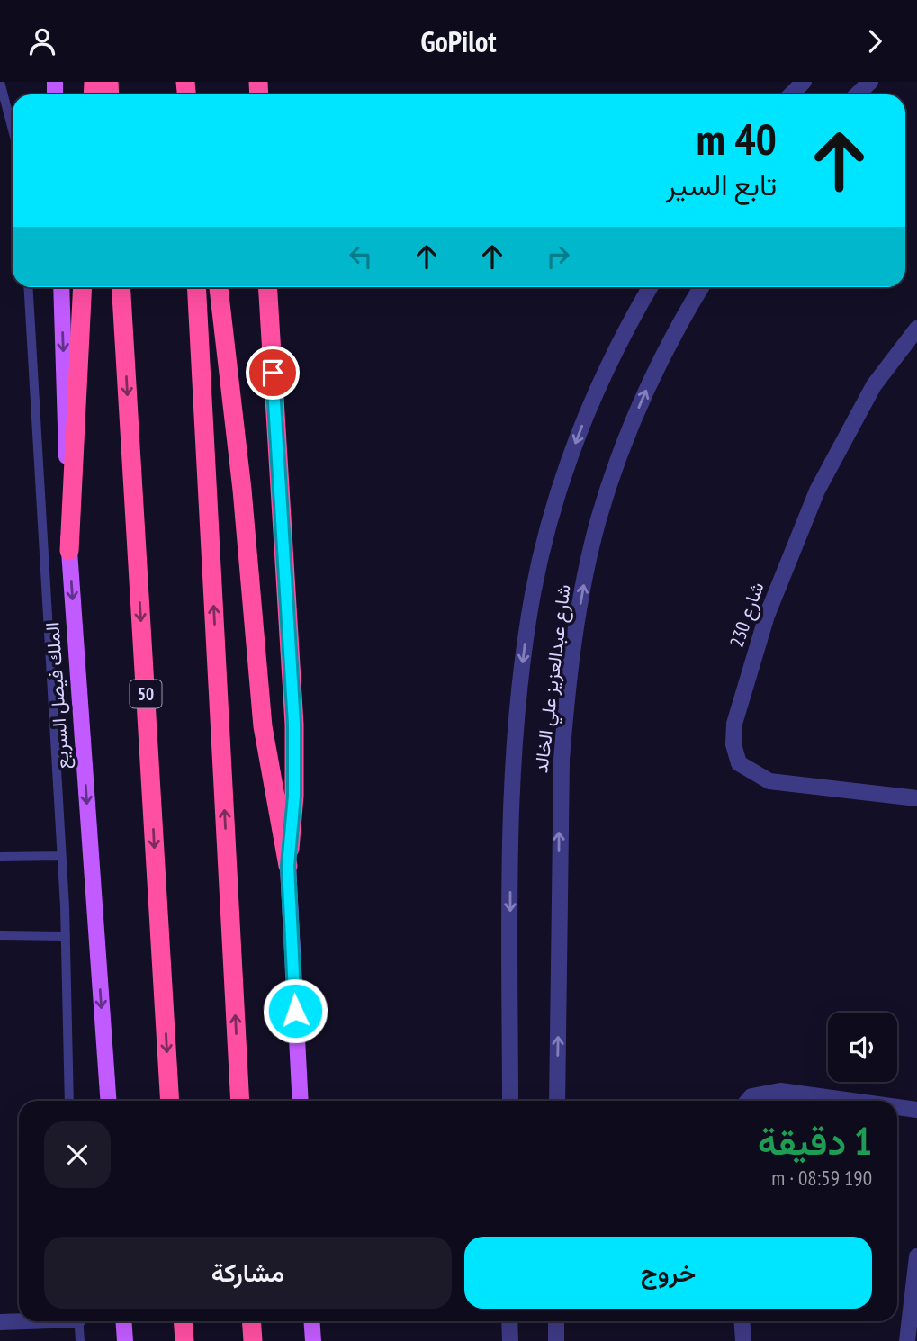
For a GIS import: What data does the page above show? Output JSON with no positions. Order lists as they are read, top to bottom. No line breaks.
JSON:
{"streets":{"highway":["50"],"main road":["الملك فيصل السريع"],"street":["شارع 230","شارع عبدالعزيز علي الخالد"]},"one_way":["الملك فيصل السريع"],"page":{"header":"GoPilot","turn":["40 m","تابع السير"],"heading":["1 دقيقة","190 m · 08:59"],"buttons":["خروج","مشاركة"]}}
